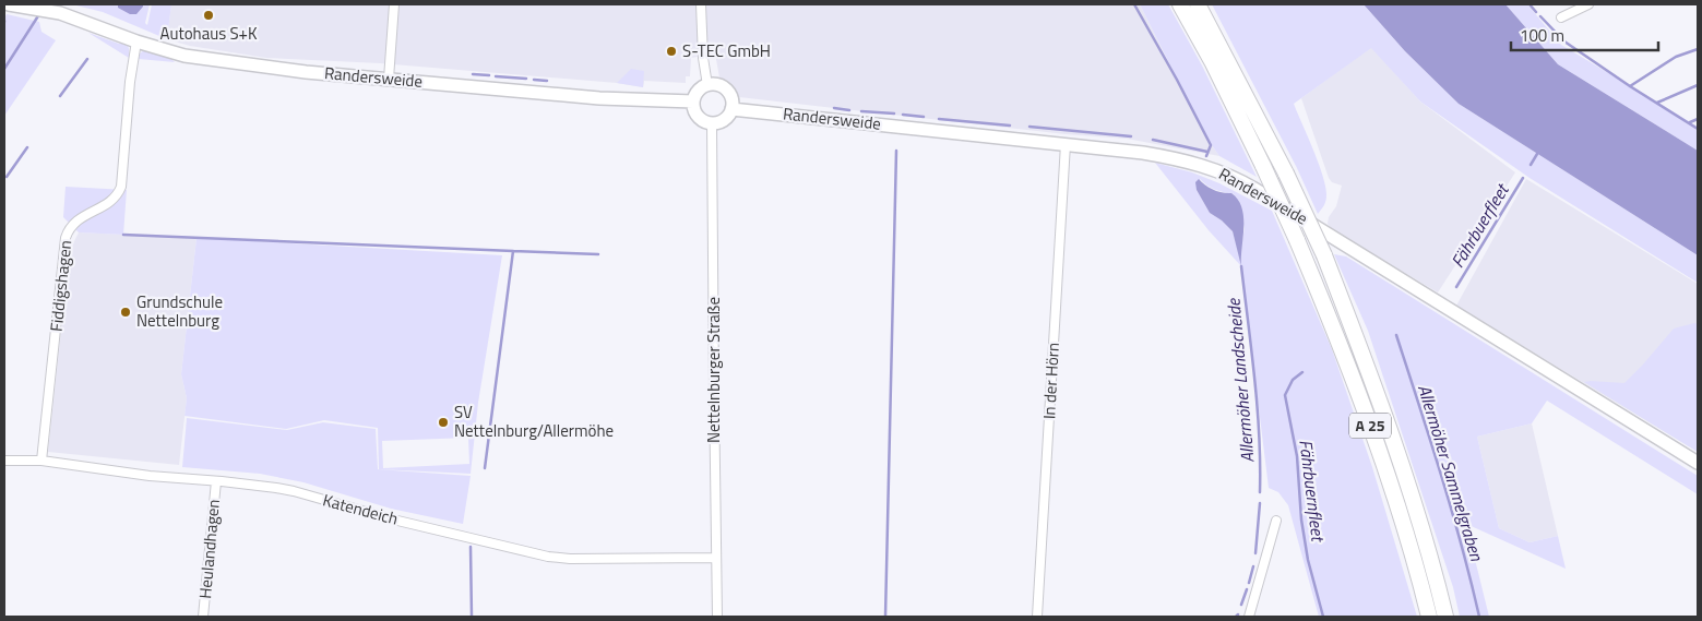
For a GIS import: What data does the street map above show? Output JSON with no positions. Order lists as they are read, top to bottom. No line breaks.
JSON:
{"streets":{"highway":["A 25"],"street":["Randersweide","Fiddigshagen","Nettelnburger Straße","In der Hörn","Katendeich","Heulandhagen"]},"crossings":[["Randersweide","Fiddigshagen"],["Randersweide","Nettelnburger Straße"],["Randersweide","In der Hörn"],["Fiddigshagen","Katendeich"],["Nettelnburger Straße","Katendeich"],["Katendeich","Heulandhagen"]],"water":["Fährbuerfleet","Allermöher Landscheide","Allermöher Sammelgraben","Fährbuernfleet"],"places":["Autohaus S+K","S-TEC GmbH","Grundschule Nettelnburg","SV Nettelnburg/Allermöhe"],"scale_bar":"100 m"}
